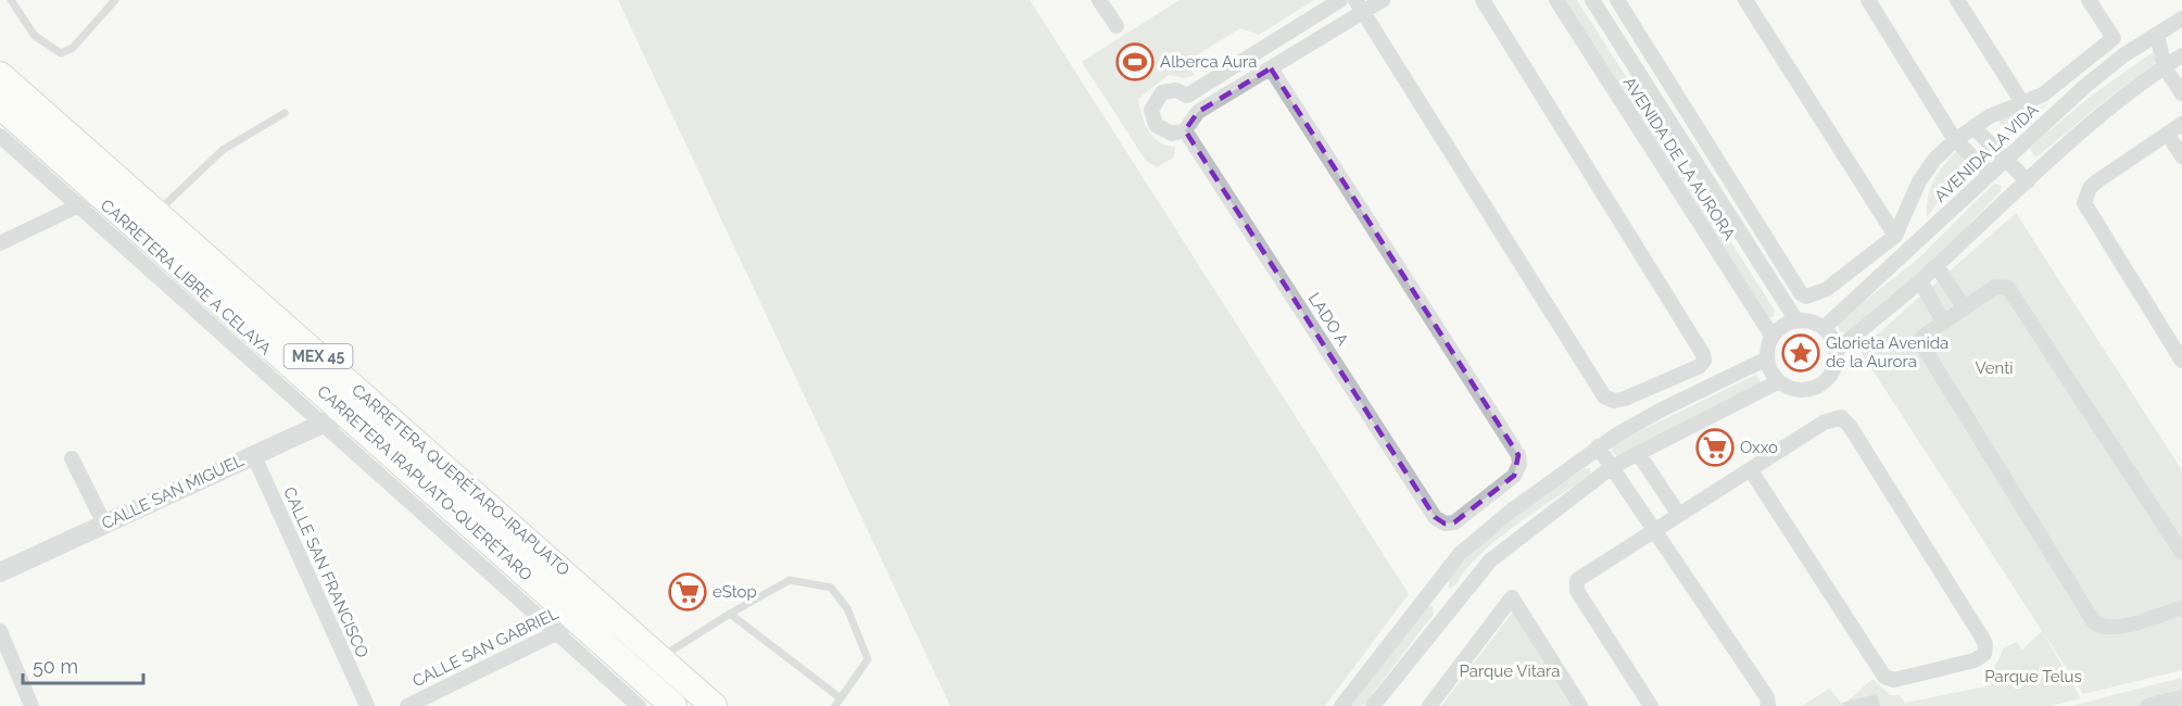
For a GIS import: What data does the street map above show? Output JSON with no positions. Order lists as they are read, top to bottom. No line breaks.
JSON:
{"streets":{"highway":["MEX 45","CARRETERA QUERÉTARO-IRAPUATO","CARRETERA IRAPUATO-QUERÉTARO"],"street":["AVENIDA LA VIDA","AVENIDA DE LA AURORA","CARRETERA LIBRE A CELAYA","LADO A","CALLE SAN MIGUEL","CALLE SAN FRANCISCO","CALLE SAN GABRIEL"]},"crossings":[["AVENIDA LA VIDA","AVENIDA DE LA AURORA"],["CARRETERA LIBRE A CELAYA","CARRETERA QUERÉTARO-IRAPUATO"],["CARRETERA LIBRE A CELAYA","CARRETERA IRAPUATO-QUERÉTARO"],["CARRETERA QUERÉTARO-IRAPUATO","CARRETERA IRAPUATO-QUERÉTARO"],["CARRETERA IRAPUATO-QUERÉTARO","CALLE SAN MIGUEL"],["CARRETERA IRAPUATO-QUERÉTARO","CALLE SAN GABRIEL"],["CALLE SAN MIGUEL","CALLE SAN FRANCISCO"]],"parks":["Venti","Parque Vitara","Parque Telus"],"places":{"sports":["Alberca Aura"],"place":["Glorieta Avenida de la Aurora"],"supermarket":["Oxxo","eStop"]},"scale_bar":"50 m"}
